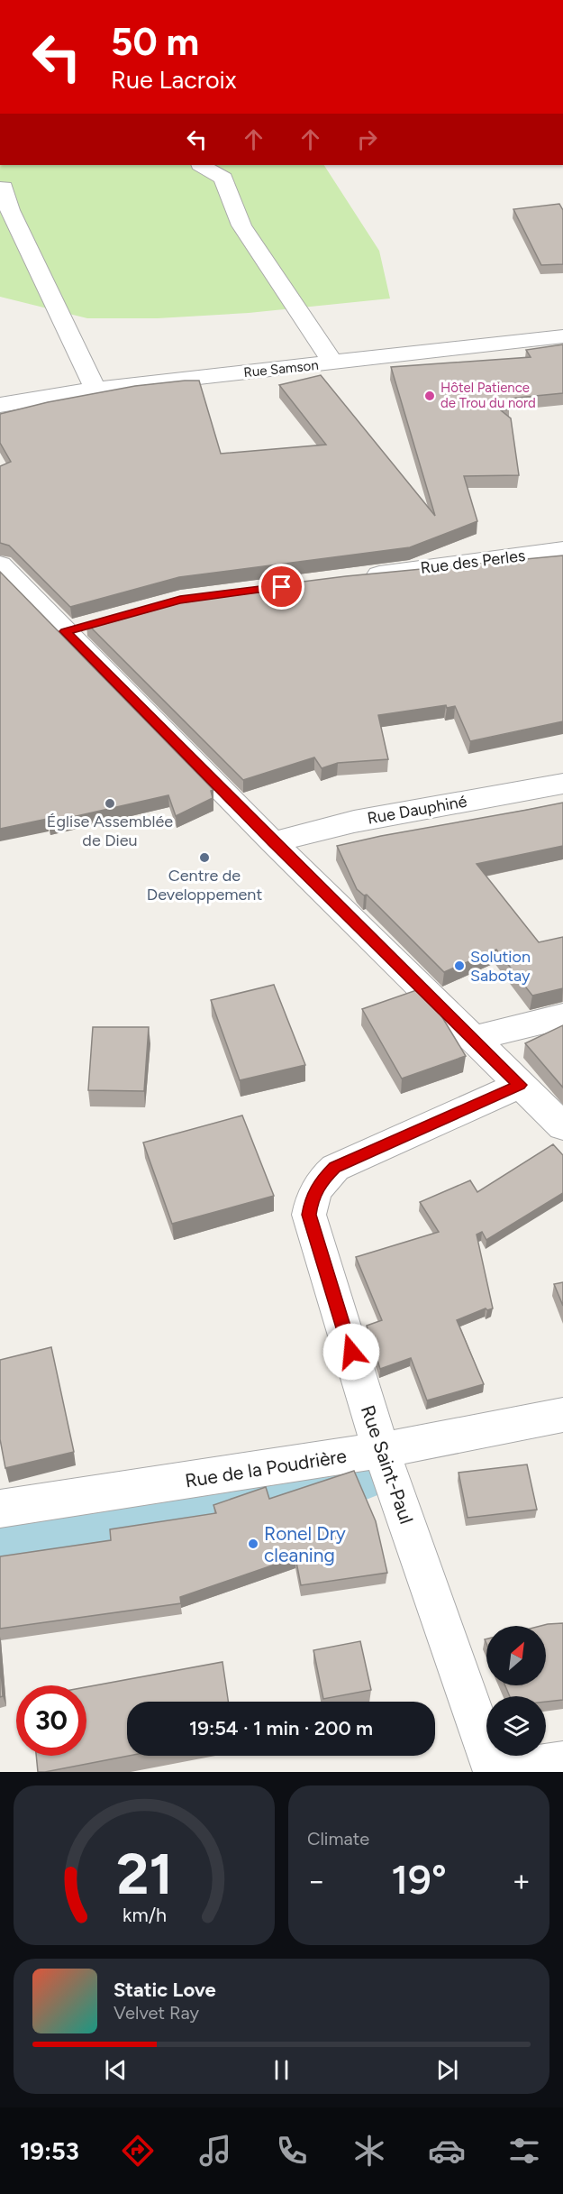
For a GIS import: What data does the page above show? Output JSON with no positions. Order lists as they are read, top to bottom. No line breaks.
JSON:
{"streets":{"street":["Rue Samson","Rue des Perles","Rue Dauphiné","Rue Saint-Paul","Rue de la Poudrière"]},"crossings":[["Rue Saint-Paul","Rue de la Poudrière"]],"places":["Hôtel Patience de Trou du nord","Église Assemblée de Dieu","Centre de Developpement","Solution Sabotay","Ronel Dry cleaning"],"north":"top right","page":{"turn":["50 m","Rue Lacroix"],"limit":"30","trip":"19:54 · 1 min · 200 m","tile":"Climate","heat":["−","19°","+"],"song":["Static Love","Velvet Ray"],"tabs":"19:53","gauge":["21","km/h"]}}
